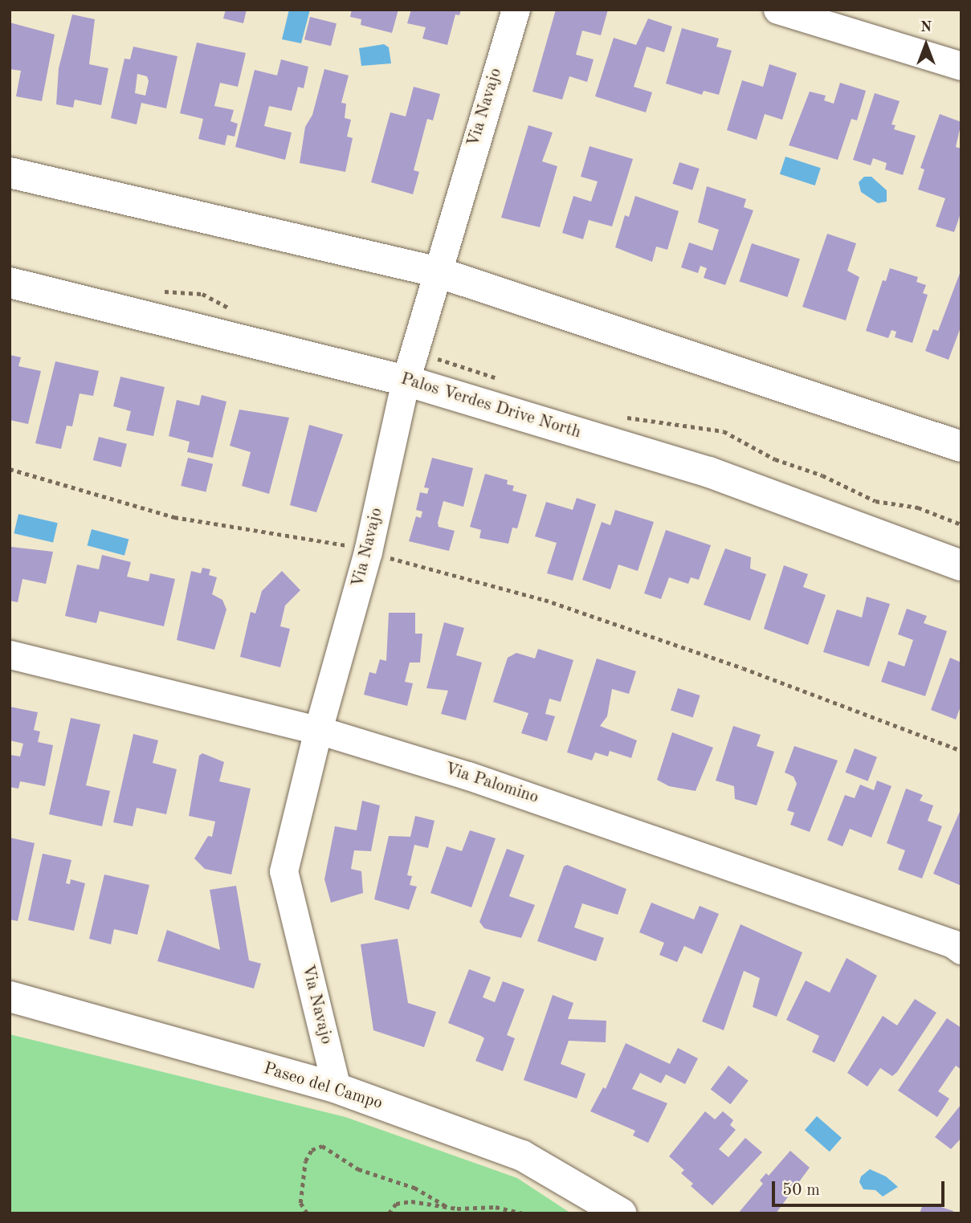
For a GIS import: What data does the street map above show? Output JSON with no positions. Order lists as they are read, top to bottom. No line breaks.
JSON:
{"streets":{"main road":["Palos Verdes Drive North","Paseo del Campo"],"street":["Via Navajo","Via Palomino"]},"crossings":[["Via Navajo","Palos Verdes Drive North"],["Via Navajo","Via Palomino"],["Via Navajo","Paseo del Campo"]],"scale_bar":"50 m","north":"top"}
